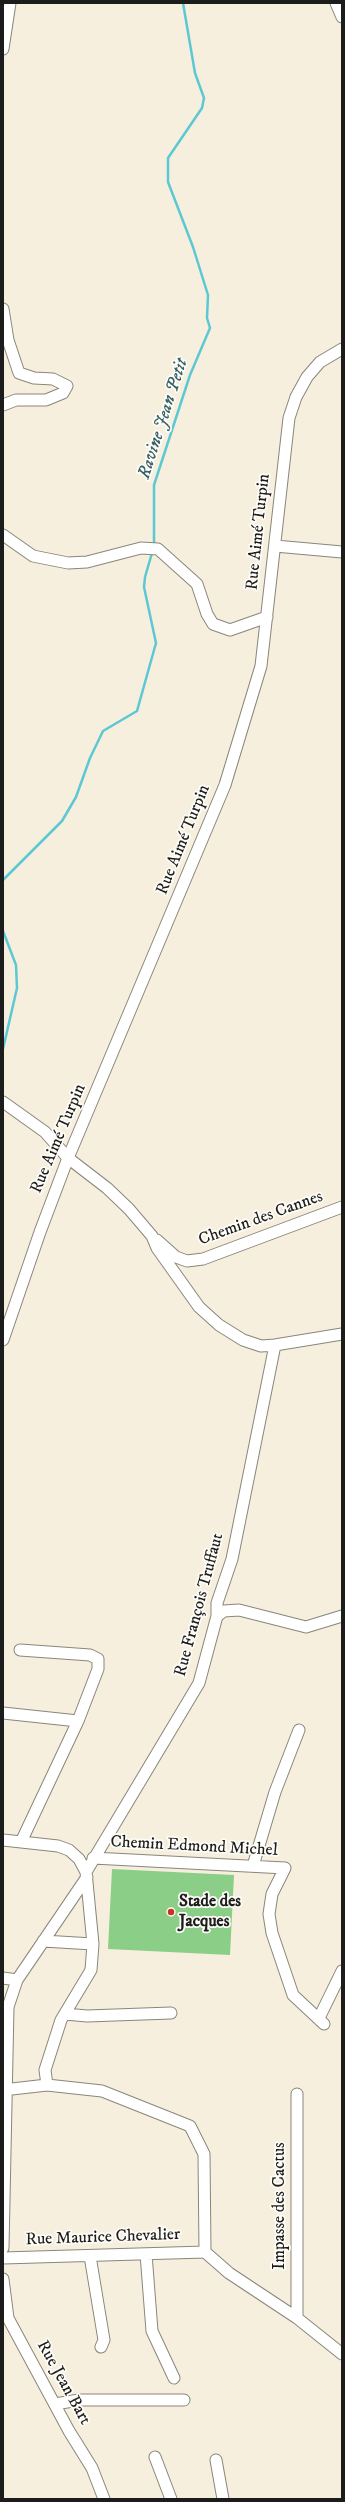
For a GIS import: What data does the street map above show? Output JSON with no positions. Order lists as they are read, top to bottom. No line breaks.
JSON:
{"streets":{"street":["Rue Aimé Turpin","Chemin des Cannes","Rue François Truffaut","Chemin Edmond Michel","Impasse des Cactus","Rue Maurice Chevalier","Rue Jean Bart"]},"crossings":[["Rue François Truffaut","Chemin Edmond Michel"]],"water":["Ravine Jean Petit"],"places":["Stade des Jacques"]}
